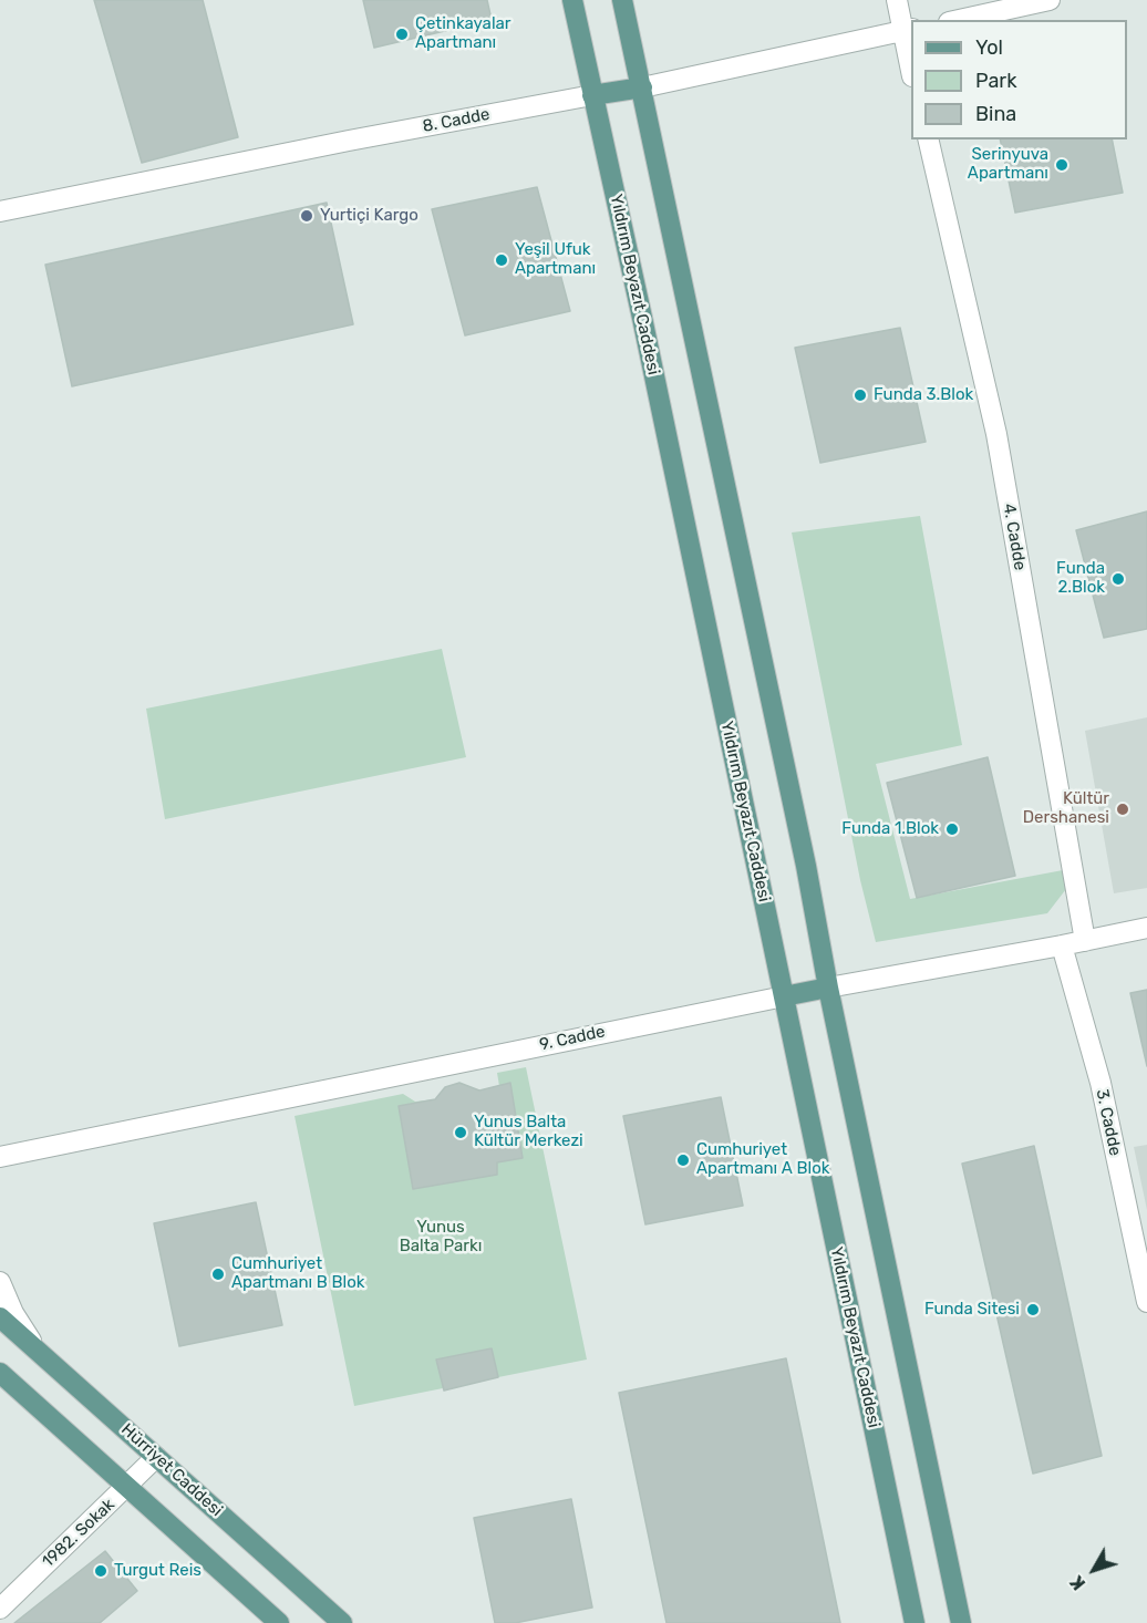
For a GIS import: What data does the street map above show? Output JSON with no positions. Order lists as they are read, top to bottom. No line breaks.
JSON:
{"streets":{"main road":["8. Cadde","Yıldırım Beyazıt Caddesi","9. Cadde","Hürriyet Caddesi"],"street":["4. Cadde","3. Cadde","1982. Sokak"]},"crossings":[["8. Cadde","Yıldırım Beyazıt Caddesi"],["Yıldırım Beyazıt Caddesi","9. Cadde"],["4. Cadde","9. Cadde"],["9. Cadde","3. Cadde"],["Hürriyet Caddesi","1982. Sokak"]],"parks":["Yunus Balta Parkı"],"places":["Çetinkayalar Apartmanı","Serinyuva Apartmanı","Yurtiçi Kargo","Yeşil Ufuk Apartmanı","Funda 3.Blok","Funda 2.Blok","Kültür Dershanesi","Funda 1.Blok","Yunus Balta Kültür Merkezi","Cumhuriyet Apartmanı A Blok","Cumhuriyet Apartmanı B Blok","Funda Sitesi","Turgut Reis"],"legend":["Yol","Park","Bina"],"north":"bottom left"}
